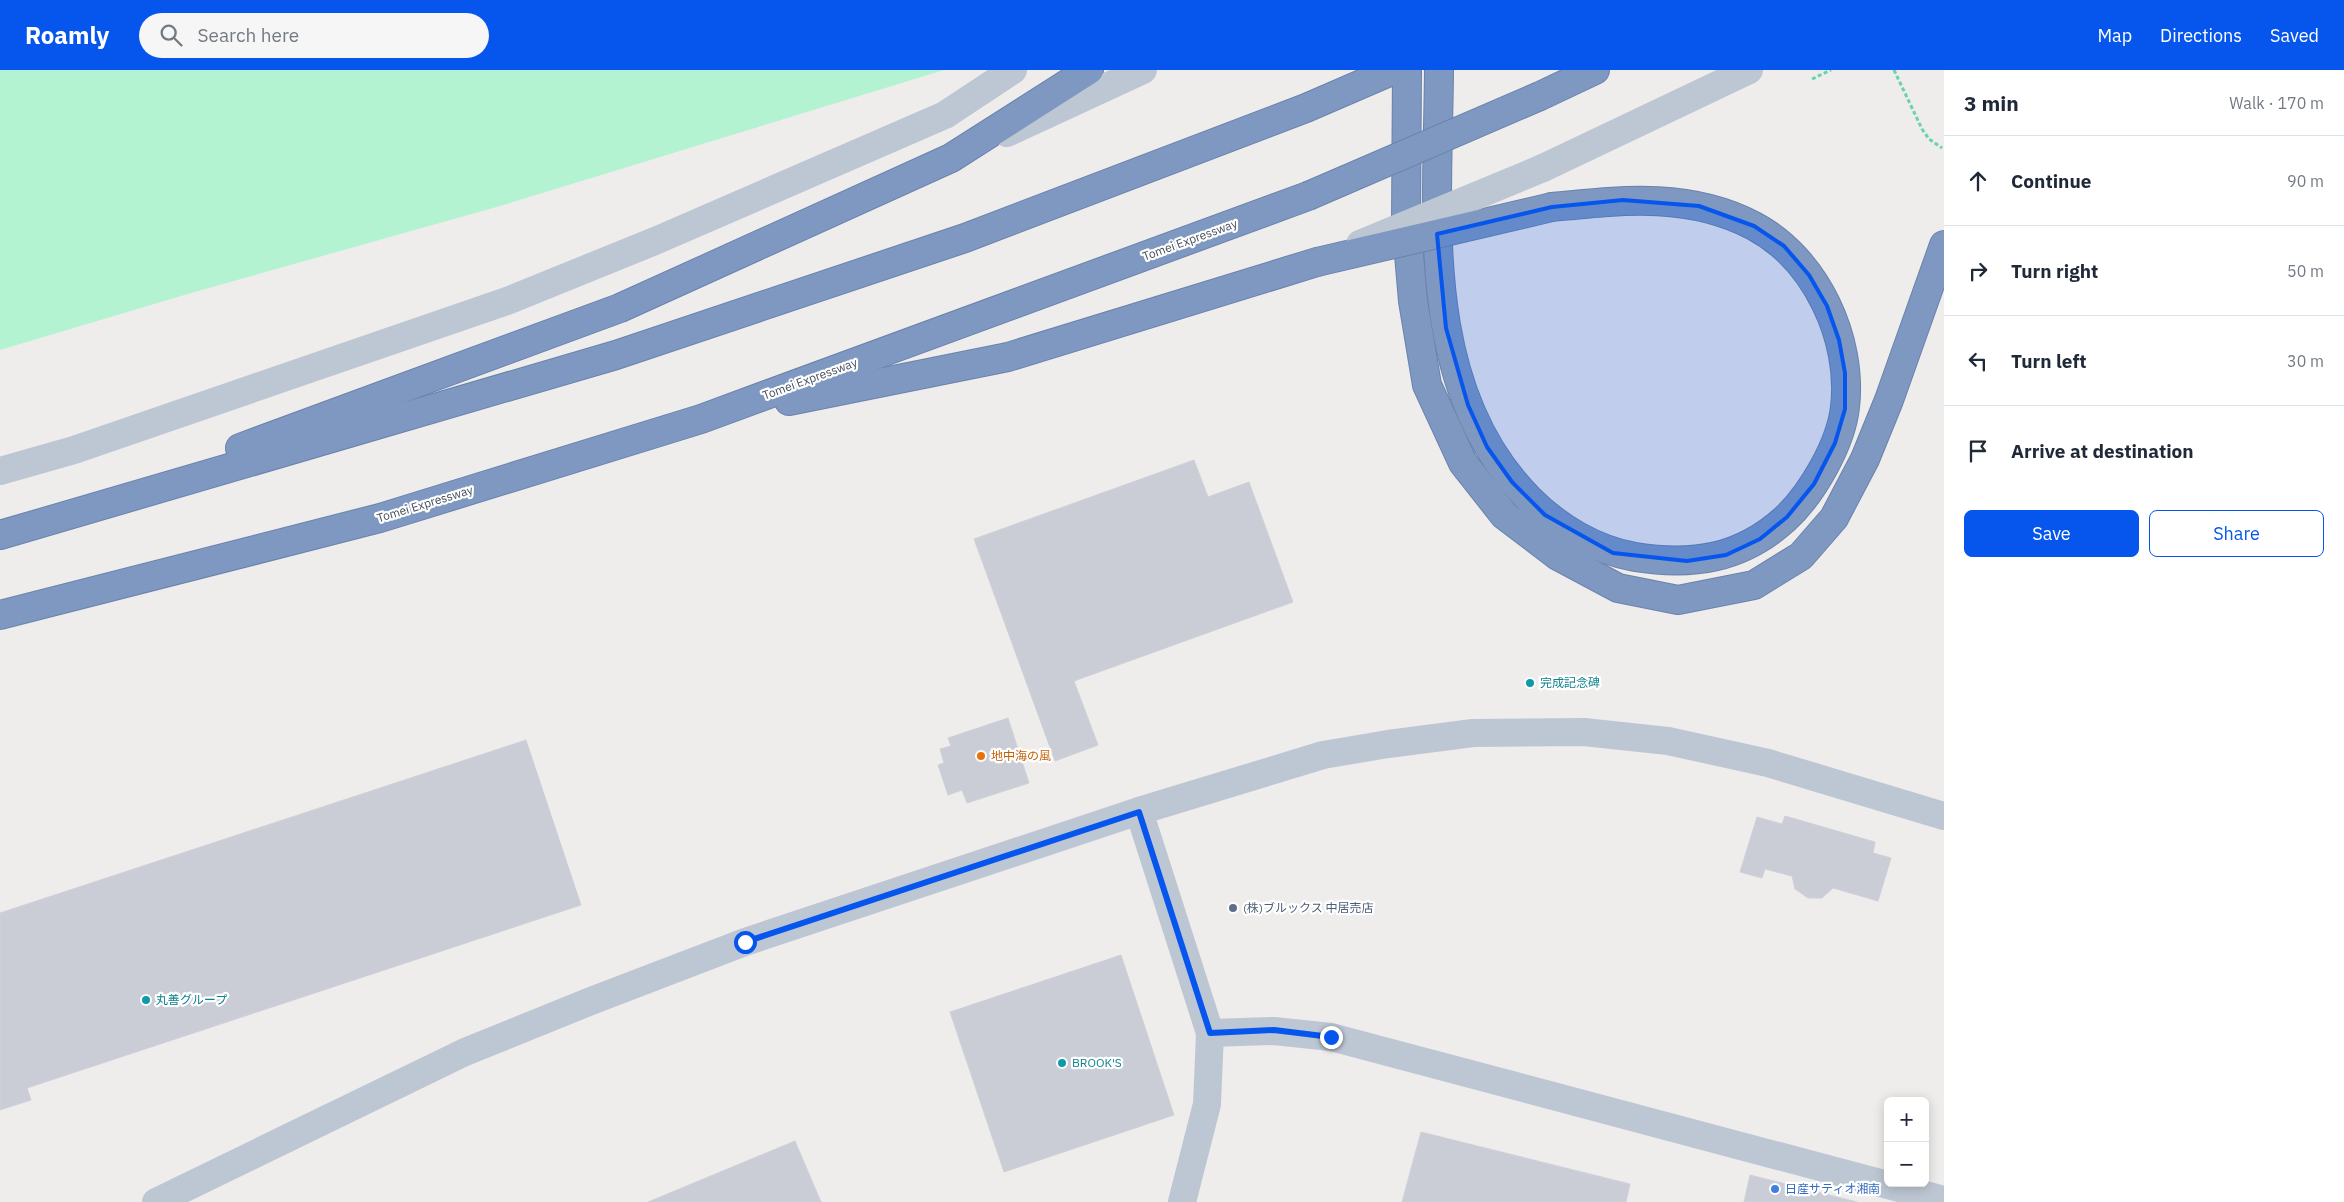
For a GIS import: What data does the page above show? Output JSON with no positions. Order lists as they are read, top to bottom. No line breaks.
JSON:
{"streets":{"highway":["Tomei Expressway"]},"places":["完成記念碑","地中海の風","(株)ブルックス 中居売店","丸善グループ","BROOK'S","日産サティオ湘南"],"page":{"header":"Roamly","search":"Search here","nav":["Map","Directions","Saved"],"heading":["3 min","Walk · 170 m"],"list":[["Continue","90 m"],["Turn right","50 m"],["Turn left","30 m"],"Arrive at destination"],"buttons":["Save","Share"],"map_buttons":["+","−"]}}
